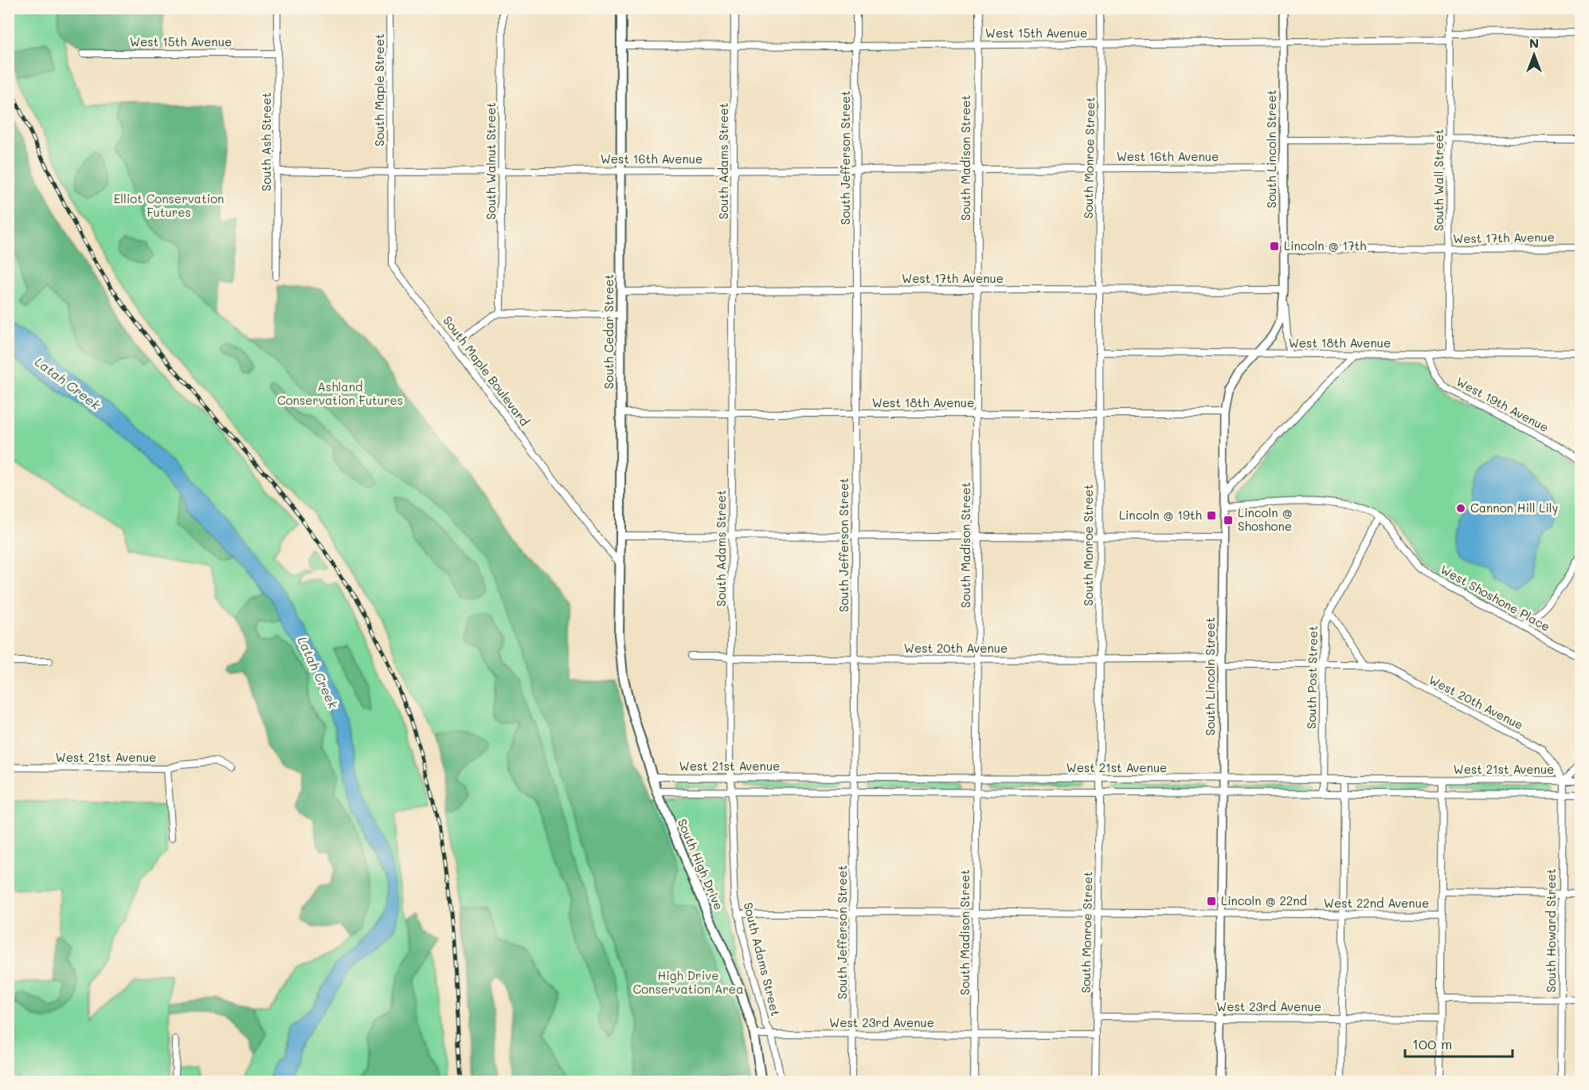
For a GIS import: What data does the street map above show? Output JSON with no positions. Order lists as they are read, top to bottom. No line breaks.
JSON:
{"streets":{"main road":["South Cedar Street","South High Drive"],"street":["West 15th Avenue","South Maple Street","South Ash Street","South Lincoln Street","West 16th Avenue","South Jefferson Street","South Madison Street","South Monroe Street","South Walnut Street","South Adams Street","South Wall Street","West 17th Avenue","West 18th Avenue","South Maple Boulevard","West 19th Avenue","West Shoshone Place","West 20th Avenue","South Post Street","West 21st Avenue","West 22nd Avenue","South Howard Street","West 23rd Avenue"]},"crossings":[["West 15th Avenue","South Ash Street"],["West 15th Avenue","South Lincoln Street"],["West 15th Avenue","South Jefferson Street"],["West 15th Avenue","South Madison Street"],["West 15th Avenue","South Monroe Street"],["West 15th Avenue","South Adams Street"],["West 15th Avenue","South Wall Street"],["West 15th Avenue","South Cedar Street"],["South Maple Street","West 16th Avenue"],["South Maple Street","South Maple Boulevard"],["South Ash Street","West 16th Avenue"],["South Lincoln Street","West 16th Avenue"],["South Lincoln Street","West 17th Avenue"],["South Lincoln Street","West 18th Avenue"],["South Lincoln Street","West Shoshone Place"],["South Lincoln Street","West 20th Avenue"],["South Lincoln Street","West 21st Avenue"],["South Lincoln Street","West 22nd Avenue"],["South Lincoln Street","West 23rd Avenue"],["West 16th Avenue","South Jefferson Street"],["West 16th Avenue","South Madison Street"],["West 16th Avenue","South Monroe Street"],["West 16th Avenue","South Walnut Street"],["West 16th Avenue","South Adams Street"],["West 16th Avenue","South Cedar Street"],["West 16th Avenue","South Maple Boulevard"],["South Jefferson Street","West 17th Avenue"],["South Jefferson Street","West 18th Avenue"],["South Jefferson Street","West 20th Avenue"],["South Jefferson Street","West 21st Avenue"],["South Jefferson Street","West 22nd Avenue"],["South Jefferson Street","West 23rd Avenue"],["South Madison Street","West 17th Avenue"],["South Madison Street","West 18th Avenue"],["South Madison Street","West 20th Avenue"],["South Madison Street","West 21st Avenue"],["South Madison Street","West 22nd Avenue"],["South Madison Street","West 23rd Avenue"],["South Monroe Street","West 17th Avenue"],["South Monroe Street","West 18th Avenue"],["South Monroe Street","West 20th Avenue"],["South Monroe Street","West 21st Avenue"],["South Monroe Street","West 22nd Avenue"],["South Monroe Street","West 23rd Avenue"],["South Adams Street","West 17th Avenue"],["South Adams Street","West 18th Avenue"],["South Adams Street","West 20th Avenue"],["South Adams Street","West 21st Avenue"],["South Adams Street","West 22nd Avenue"],["South Adams Street","West 23rd Avenue"],["South Wall Street","West 17th Avenue"],["South Wall Street","West 18th Avenue"],["West 17th Avenue","South Cedar Street"],["South Cedar Street","West 18th Avenue"],["South Cedar Street","South Maple Boulevard"],["South Cedar Street","South High Drive"],["West 18th Avenue","West 19th Avenue"],["West Shoshone Place","South Post Street"],["West 20th Avenue","South Post Street"],["West 20th Avenue","West 21st Avenue"],["West 20th Avenue","South Howard Street"],["South Post Street","West 21st Avenue"],["West 21st Avenue","South High Drive"],["West 21st Avenue","South Howard Street"],["South High Drive","West 23rd Avenue"],["West 22nd Avenue","South Howard Street"]],"water":["Latah Creek"],"parks":["Elliot Conservation Futures","Ashland Conservation Futures","High Drive Conservation Area"],"places":{"transit":["Lincoln @ 17th","Lincoln @ 19th","Lincoln @ Shoshone","Lincoln @ 22nd"],"other":["Cannon Hill Lily"]},"scale_bar":"100 m","north":"top"}
